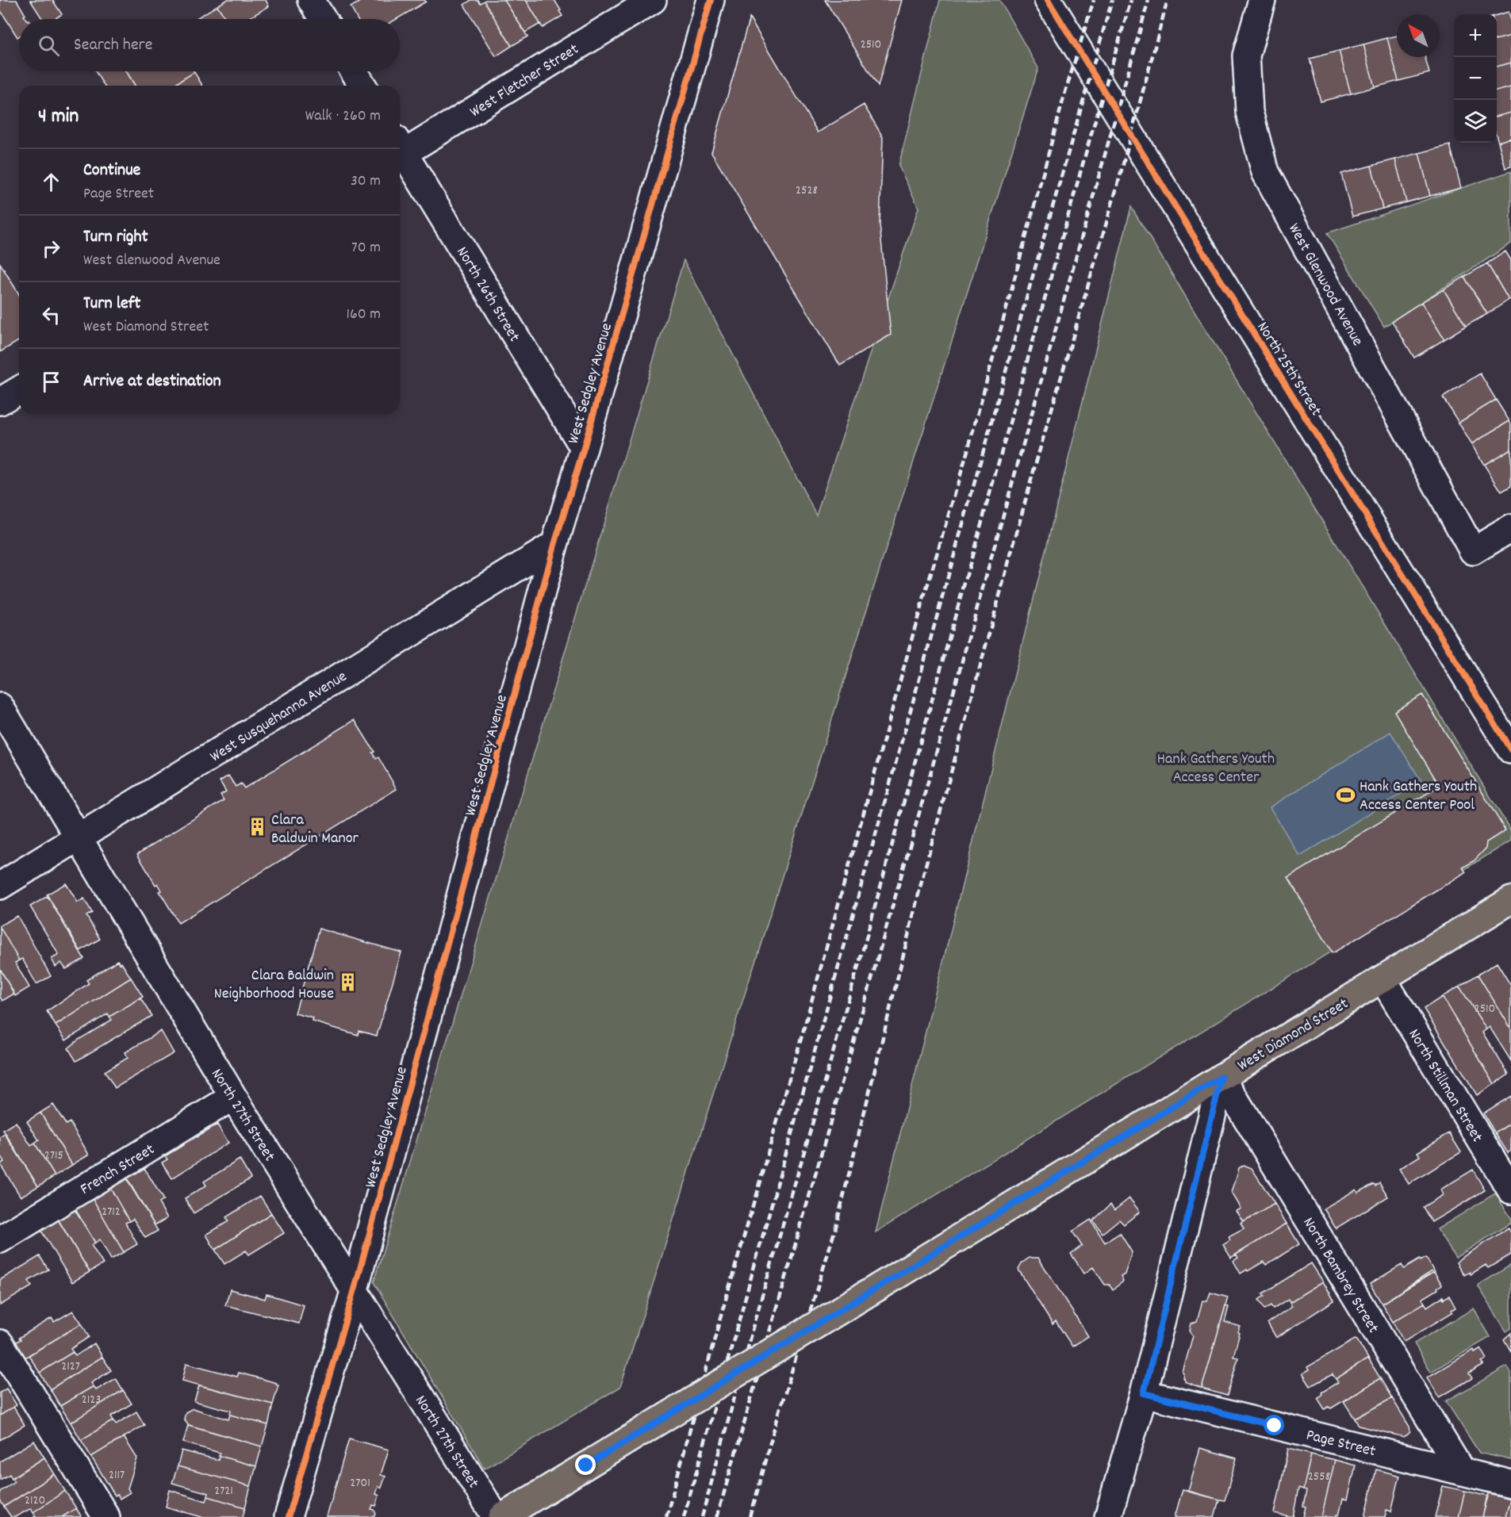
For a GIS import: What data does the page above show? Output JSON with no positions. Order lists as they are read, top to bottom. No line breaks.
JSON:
{"streets":{"main road":["West Diamond Street"],"street":["West Fletcher Street","West Glenwood Avenue","North 26th Street","North 25th Street","West Sedgley Avenue","West Susquehanna Avenue","North Stillman Street","North 27th Street","French Street","North Bambrey Street","Page Street"]},"crossings":[["North 26th Street","West Sedgley Avenue"],["West Sedgley Avenue","West Susquehanna Avenue"],["West Sedgley Avenue","North 27th Street"],["West Susquehanna Avenue","North 27th Street"],["West Diamond Street","North Stillman Street"],["West Diamond Street","North Bambrey Street"],["North 27th Street","French Street"],["North Bambrey Street","Page Street"]],"parks":["Hank Gathers Youth Access Center"],"places":{"sports":["Hank Gathers Youth Access Center Pool"],"building":["Clara Baldwin Manor","Clara Baldwin Neighborhood House"]},"house_numbers":["2510","2528","2510","2715","2712","2127","2123","2117","2558","2701","2721","2120"],"north":"top left","page":{"map_buttons":["+","−"],"search":"Search here","heading":["4 min","Walk · 260 m"],"list":[["Continue","Page Street","30 m"],["Turn right","West Glenwood Avenue","70 m"],["Turn left","West Diamond Street","160 m"],"Arrive at destination"]}}
